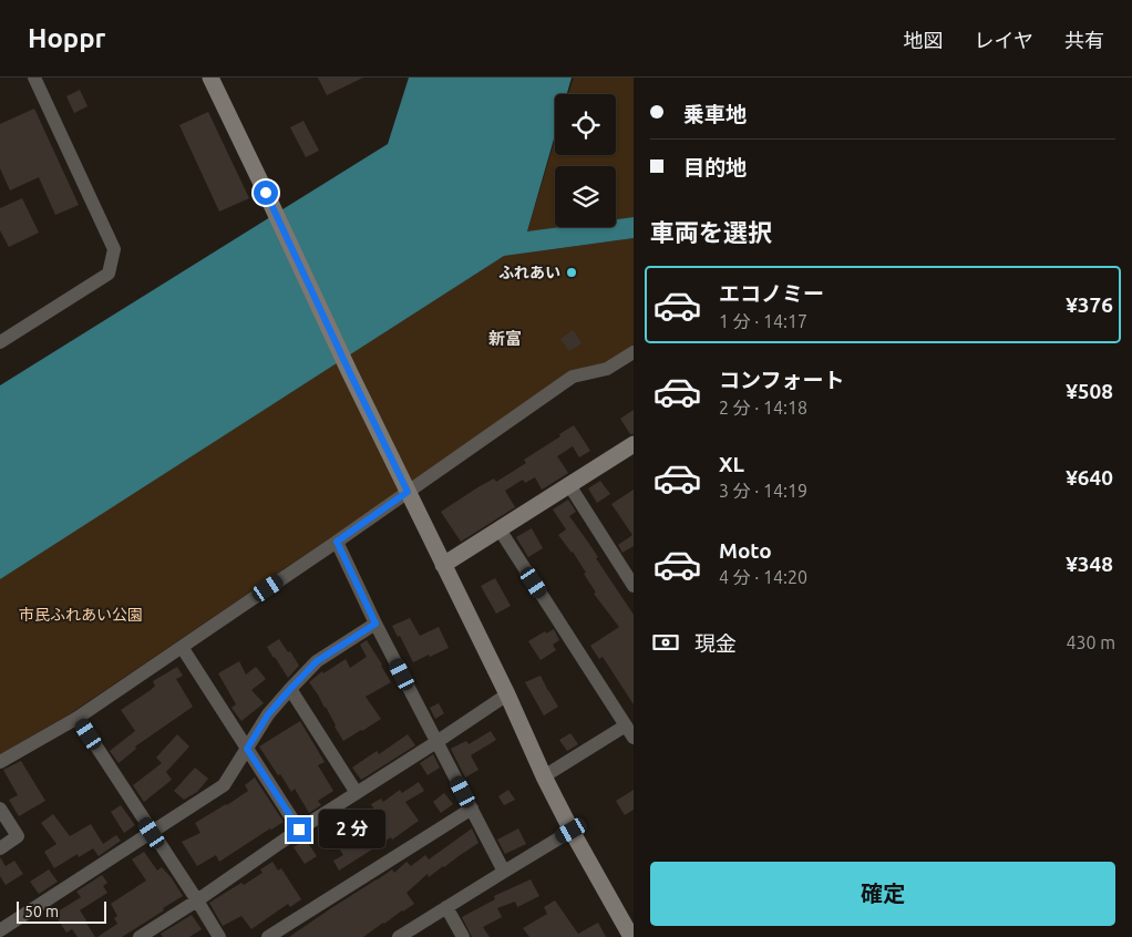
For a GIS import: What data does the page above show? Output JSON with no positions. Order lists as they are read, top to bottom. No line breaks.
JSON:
{"districts":["新富"],"parks":["市民ふれあい公園"],"places":["ふれあい"],"scale_bar":"50 m","page":{"header":"Hoppr","nav":["地図","レイヤ","共有"],"banner":["乗車地","目的地"],"heading":"車両を選択","list":[{"name":"エコノミー","note":"1 分 · 14:17","value":"¥376"},{"name":"コンフォート","note":"2 分 · 14:18","value":"¥508"},{"name":"XL","note":"3 分 · 14:19","value":"¥640"},{"name":"Moto","note":"4 分 · 14:20","value":"¥348"}],"pay":["現金","430 m"],"bubble":"2 分","buttons":"確定","scale":"50 m"}}
